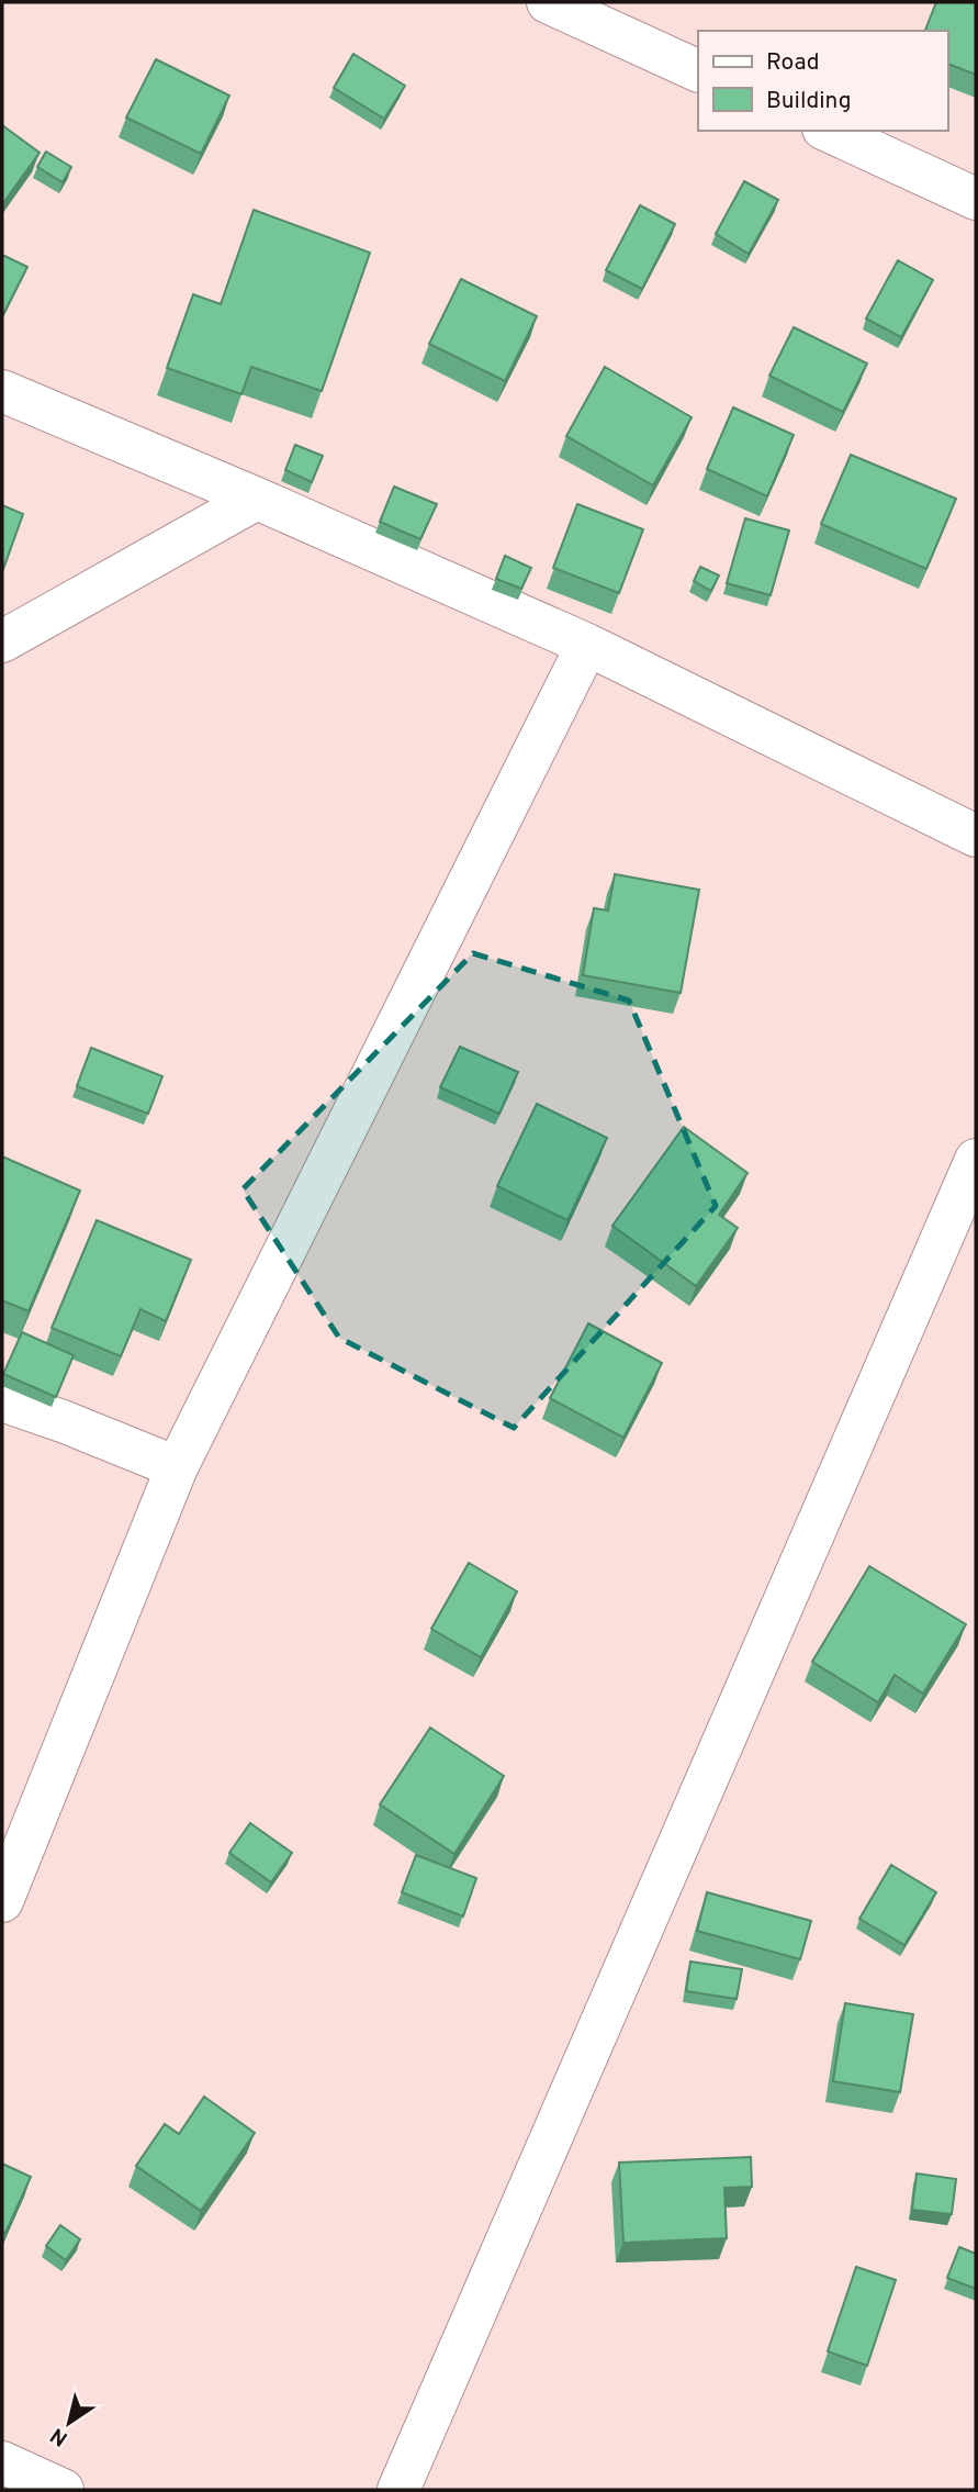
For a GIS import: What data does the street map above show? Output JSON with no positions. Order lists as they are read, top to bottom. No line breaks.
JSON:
{"legend":["Road","Building"],"north":"bottom left"}
